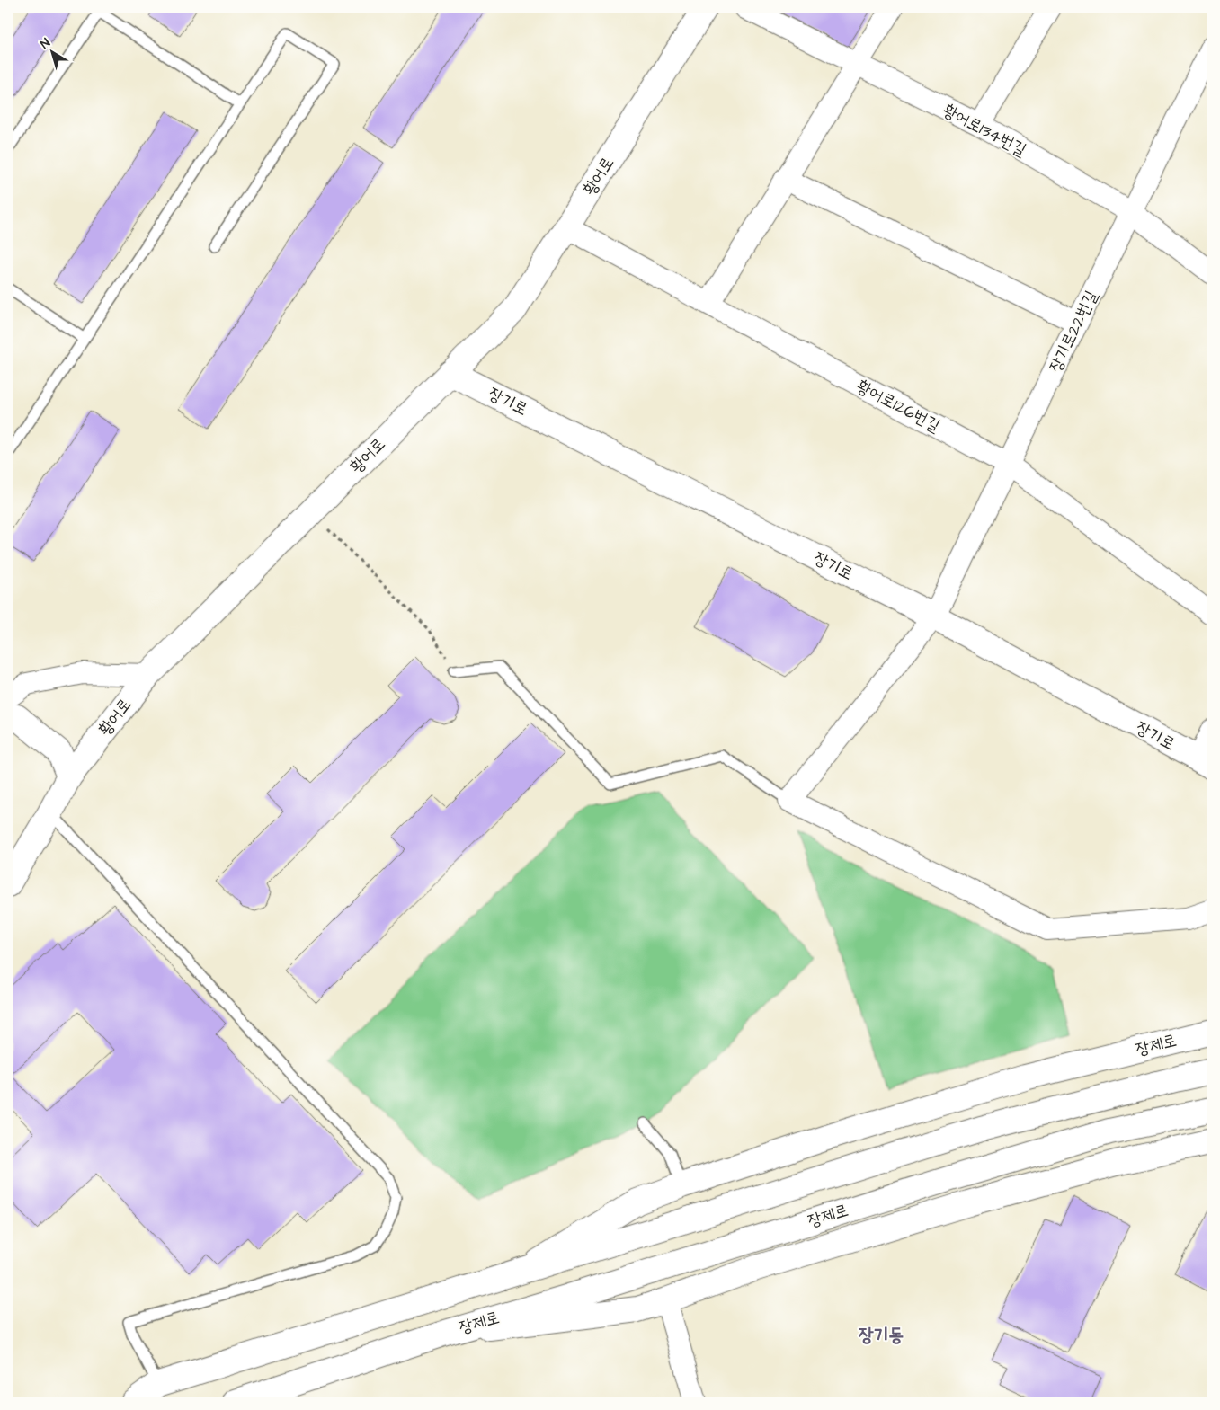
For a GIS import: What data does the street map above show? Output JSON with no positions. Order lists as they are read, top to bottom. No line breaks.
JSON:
{"streets":{"street":["황어로134번길","황어로","장기로22번길","장기로","황어로126번길","장제로"]},"crossings":[["황어로134번길","장기로22번길"],["황어로","장기로"],["황어로","황어로126번길"],["장기로22번길","장기로"],["장기로22번길","황어로126번길"]],"districts":["장기동"],"north":"top left"}
